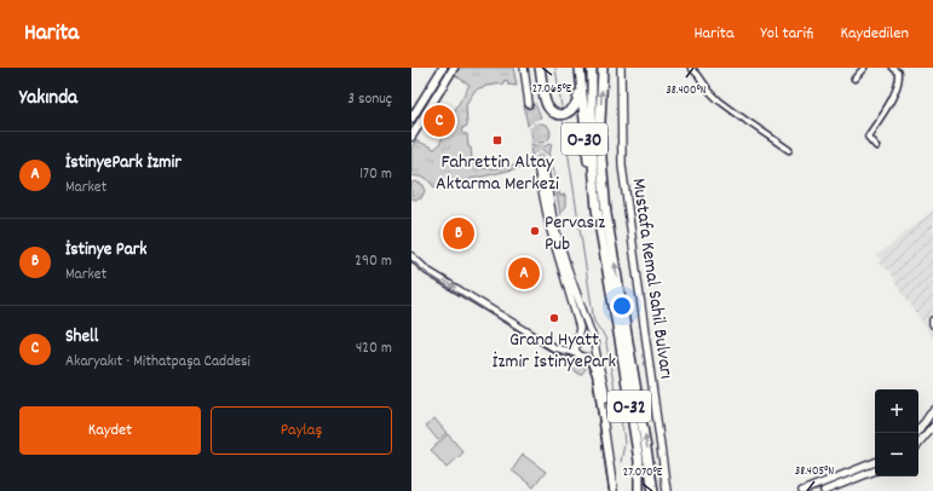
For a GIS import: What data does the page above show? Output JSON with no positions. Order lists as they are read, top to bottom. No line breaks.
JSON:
{"streets":{"highway":["O-30","O-32"],"main road":["Mustafa Kemal Sahil Bulvarı"]},"crossings":[["O-30","O-32"]],"places":{"transit":["Fahrettin Altay Aktarma Merkezi"],"other":["Pervasız Pub","Grand Hyatt İzmir İstinyePark"]},"page":{"header":"Harita","nav":["Harita","Yol tarifi","Kaydedilen"],"heading":["Yakında","3 sonuç"],"pins":["C","B","A"],"list":[{"mark":"A","name":"İstinyePark İzmir","note":"Market","value":"170 m"},{"mark":"B","name":"İstinye Park","note":"Market","value":"290 m"},{"mark":"C","name":"Shell","note":"Akaryakıt · Mithatpaşa Caddesi","value":"420 m"}],"map_buttons":["+","−"],"buttons":["Kaydet","Paylaş"]},"coordinates":["27.065°E","38.400°N","38.405°N","27.070°E"]}
